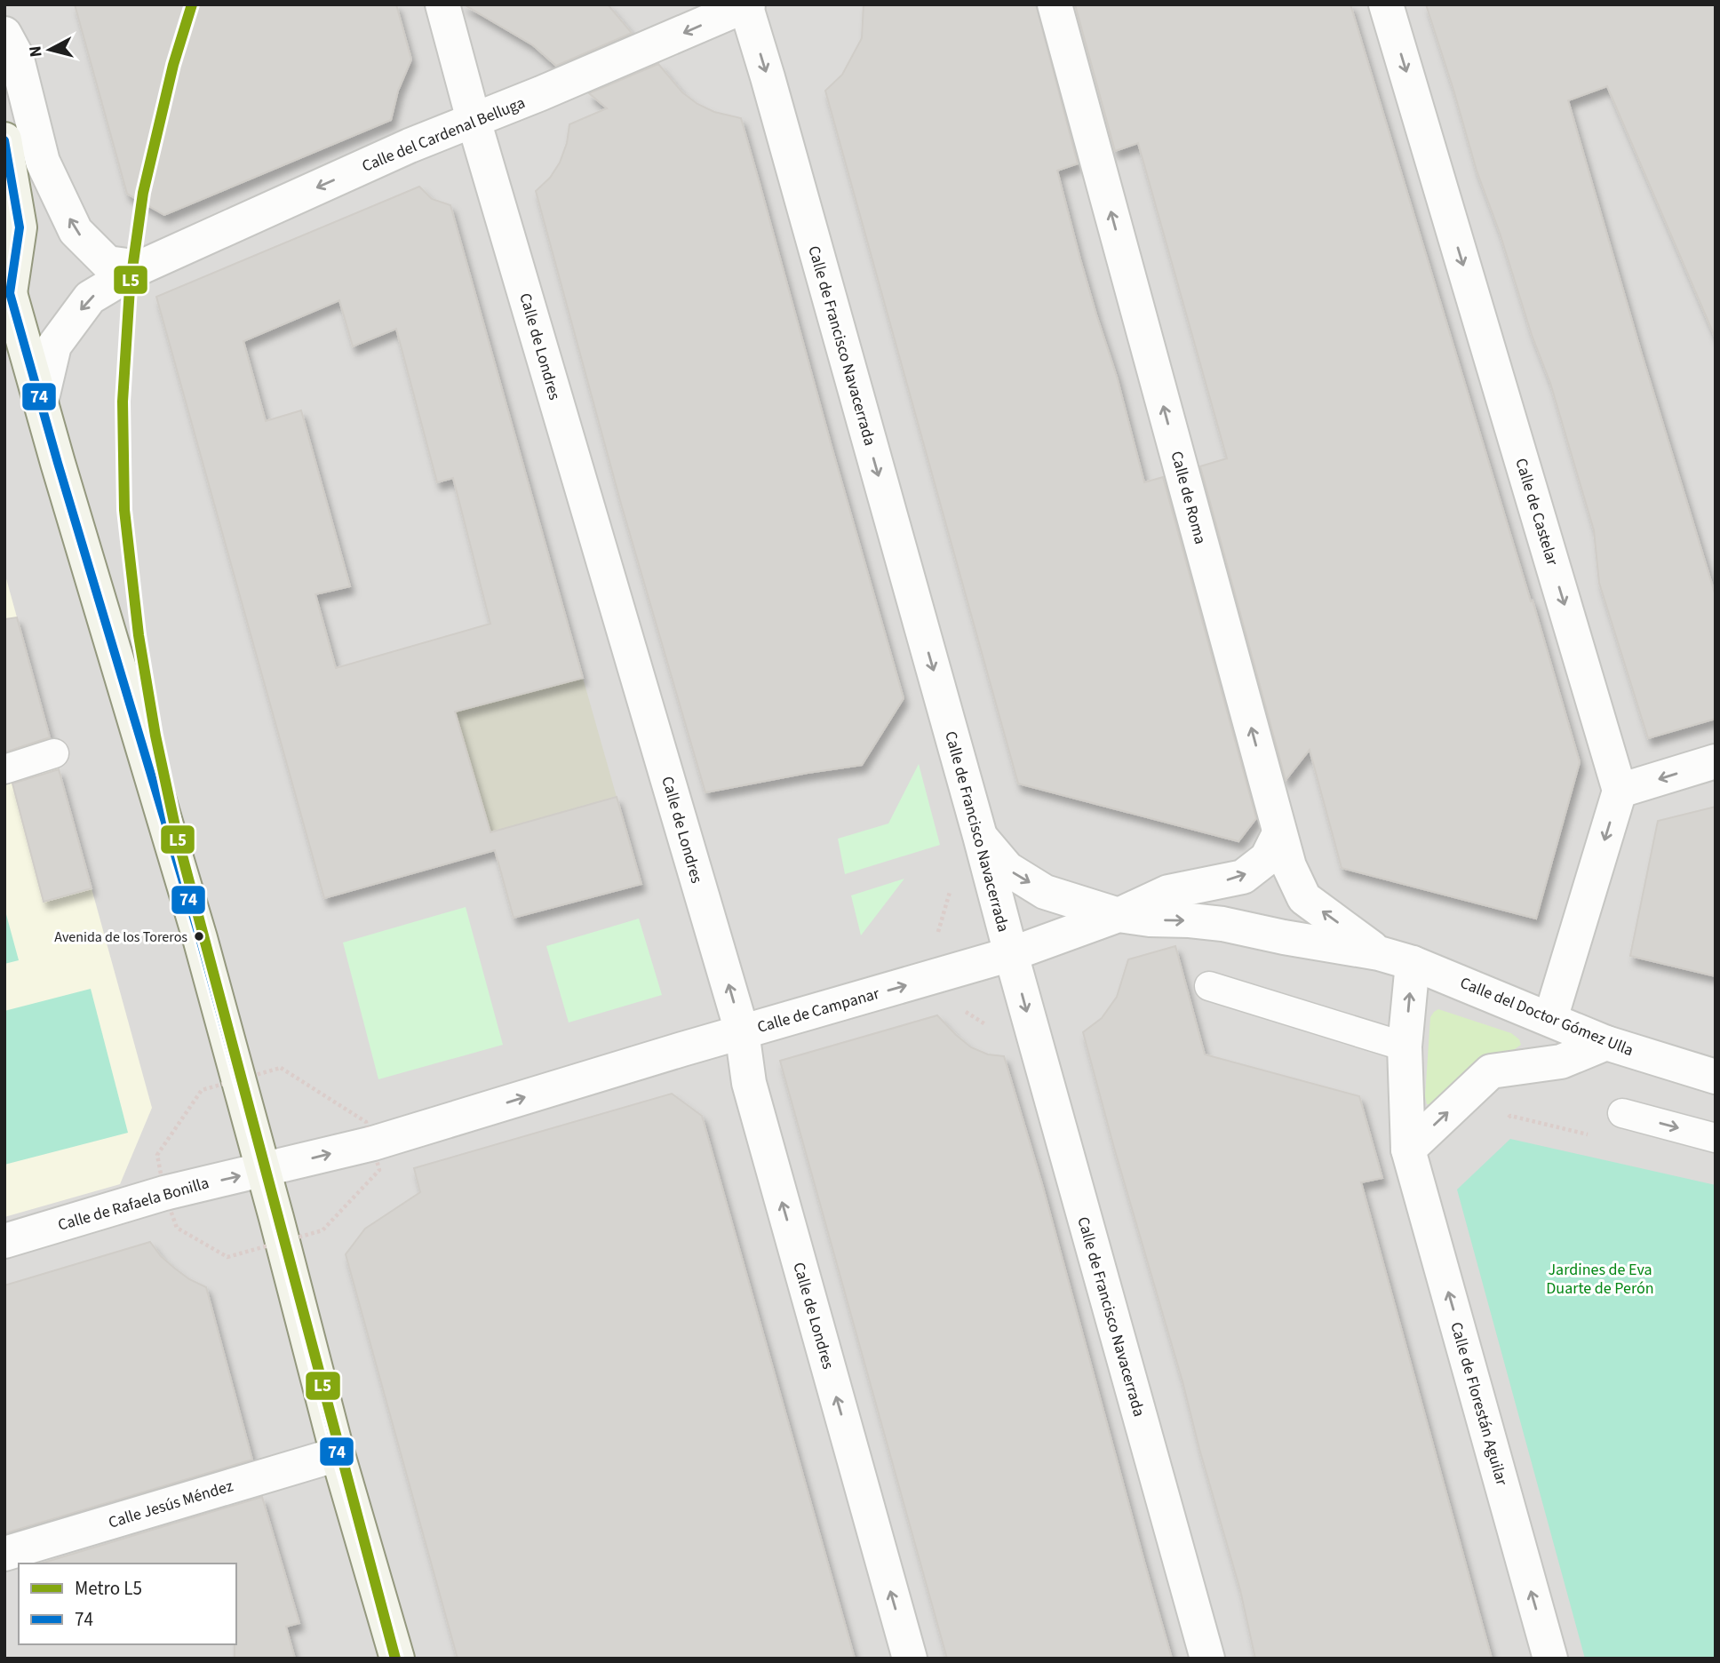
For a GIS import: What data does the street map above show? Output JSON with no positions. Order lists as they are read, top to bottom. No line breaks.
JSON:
{"streets":{"street":["Calle del Cardenal Belluga","Calle de Francisco Navacerrada","Calle de Londres","Calle de Roma","Calle de Castelar","Calle de Campanar","Calle del Doctor Gómez Ulla","Calle de Rafaela Bonilla","Calle de Florestán Aguilar","Calle Jesús Méndez"]},"crossings":[["Calle del Cardenal Belluga","Calle de Francisco Navacerrada"],["Calle del Cardenal Belluga","Calle de Londres"],["Calle de Francisco Navacerrada","Calle de Campanar"],["Calle de Londres","Calle de Campanar"],["Calle de Roma","Calle de Campanar"],["Calle de Roma","Calle del Doctor Gómez Ulla"],["Calle de Campanar","Calle del Doctor Gómez Ulla"],["Calle de Campanar","Calle de Rafaela Bonilla"],["Calle del Doctor Gómez Ulla","Calle de Florestán Aguilar"]],"one_way":["Calle del Cardenal Belluga","Calle de Francisco Navacerrada","Calle de Londres","Calle de Roma","Calle de Castelar","Calle de Campanar","Calle de Rafaela Bonilla","Calle de Florestán Aguilar"],"parks":["Jardines de Eva Duarte de Perón"],"places":["Avenida de los Toreros"],"lines":["metro line L5","transit line 74"],"legend":["Metro L5","74"],"north":"left"}
